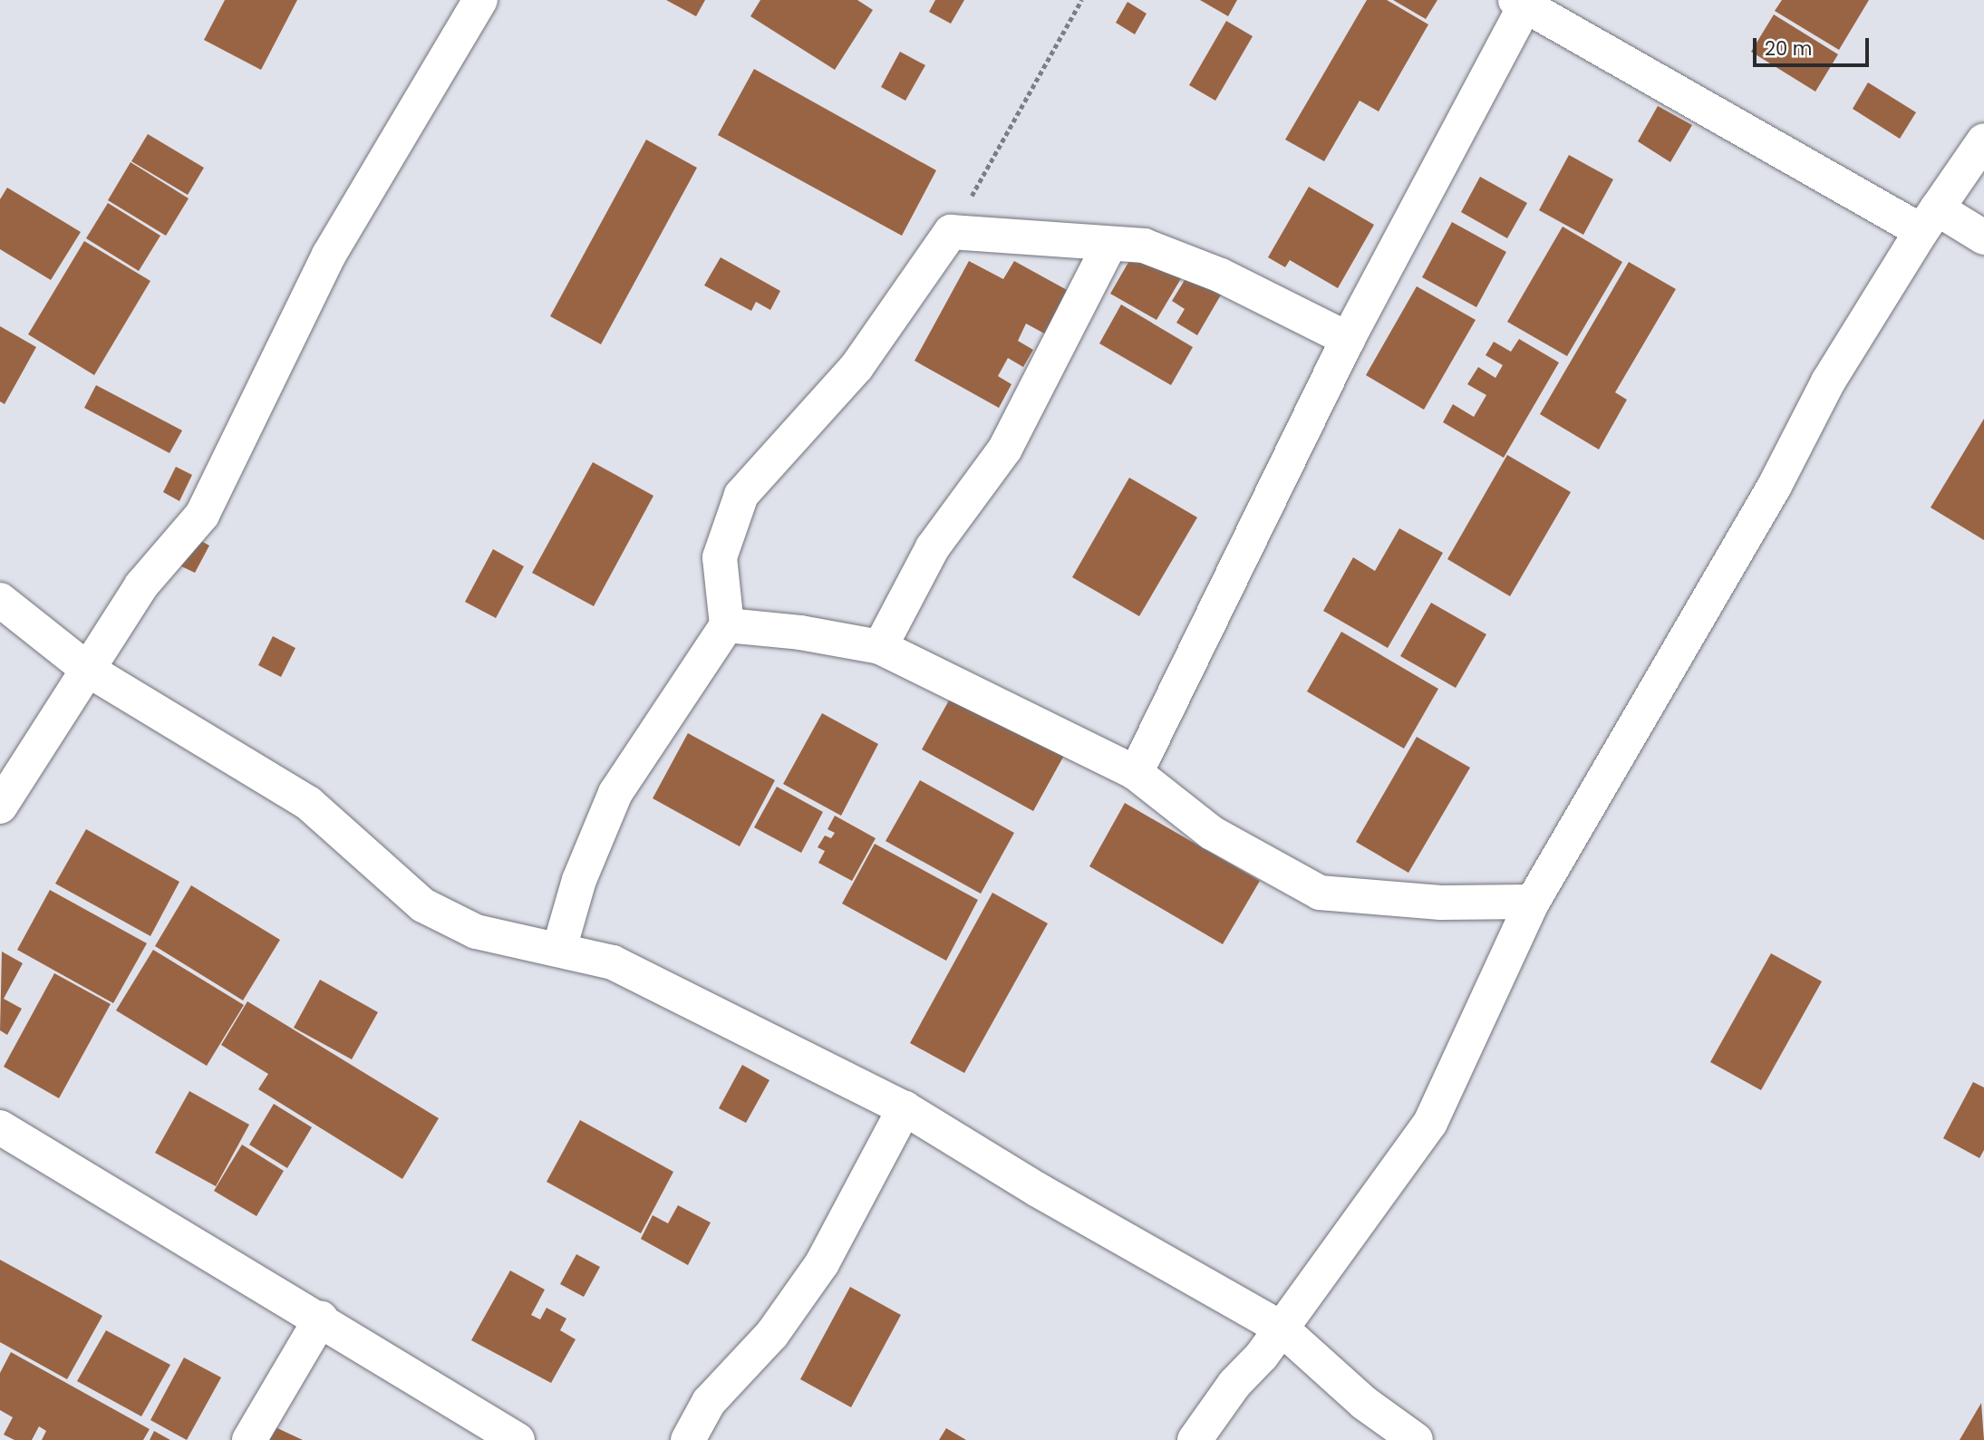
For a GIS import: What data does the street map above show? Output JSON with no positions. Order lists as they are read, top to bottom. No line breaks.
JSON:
{"scale_bar":"20 m"}
